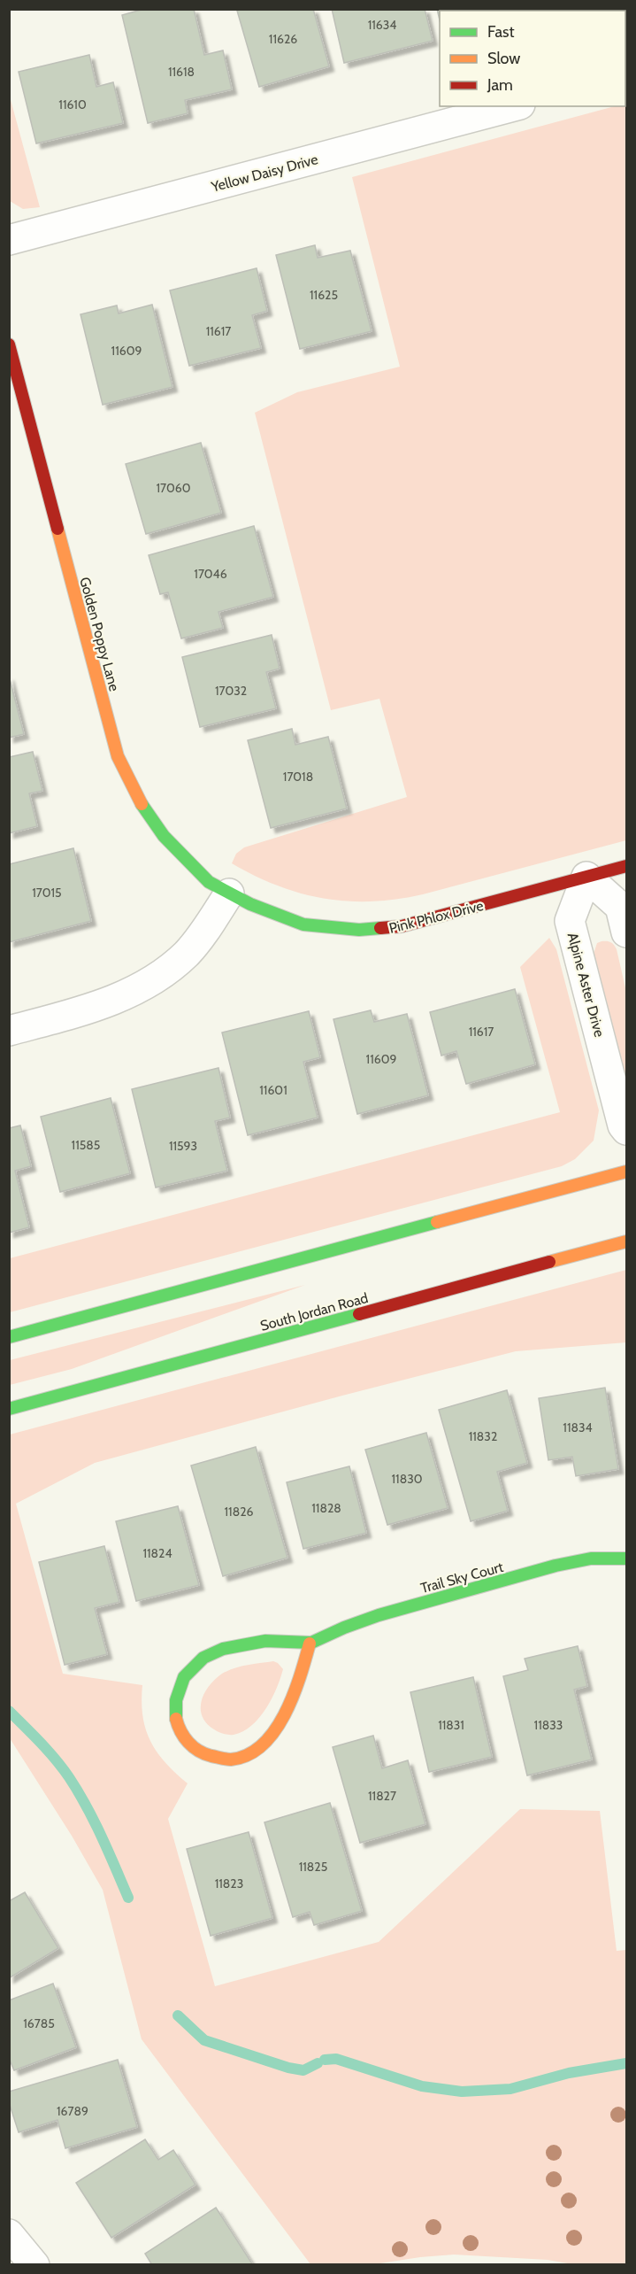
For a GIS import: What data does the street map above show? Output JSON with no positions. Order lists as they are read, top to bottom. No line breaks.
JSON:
{"streets":{"street":["Yellow Daisy Drive","Golden Poppy Lane","Pink Phlox Drive","Alpine Aster Drive","South Jordan Road","Trail Sky Court"]},"crossings":[["Golden Poppy Lane","Pink Phlox Drive"],["Pink Phlox Drive","Alpine Aster Drive"]],"house_numbers":["11634","11626","11618","11610","11625","11617","11609","17060","17046","17032","17018","17015","11617","11609","11601","11585","11593","11834","11832","11830","11828","11826","11824","11831","11833","11827","11825","11823","16785","16789"],"legend":["Fast","Slow","Jam"]}
